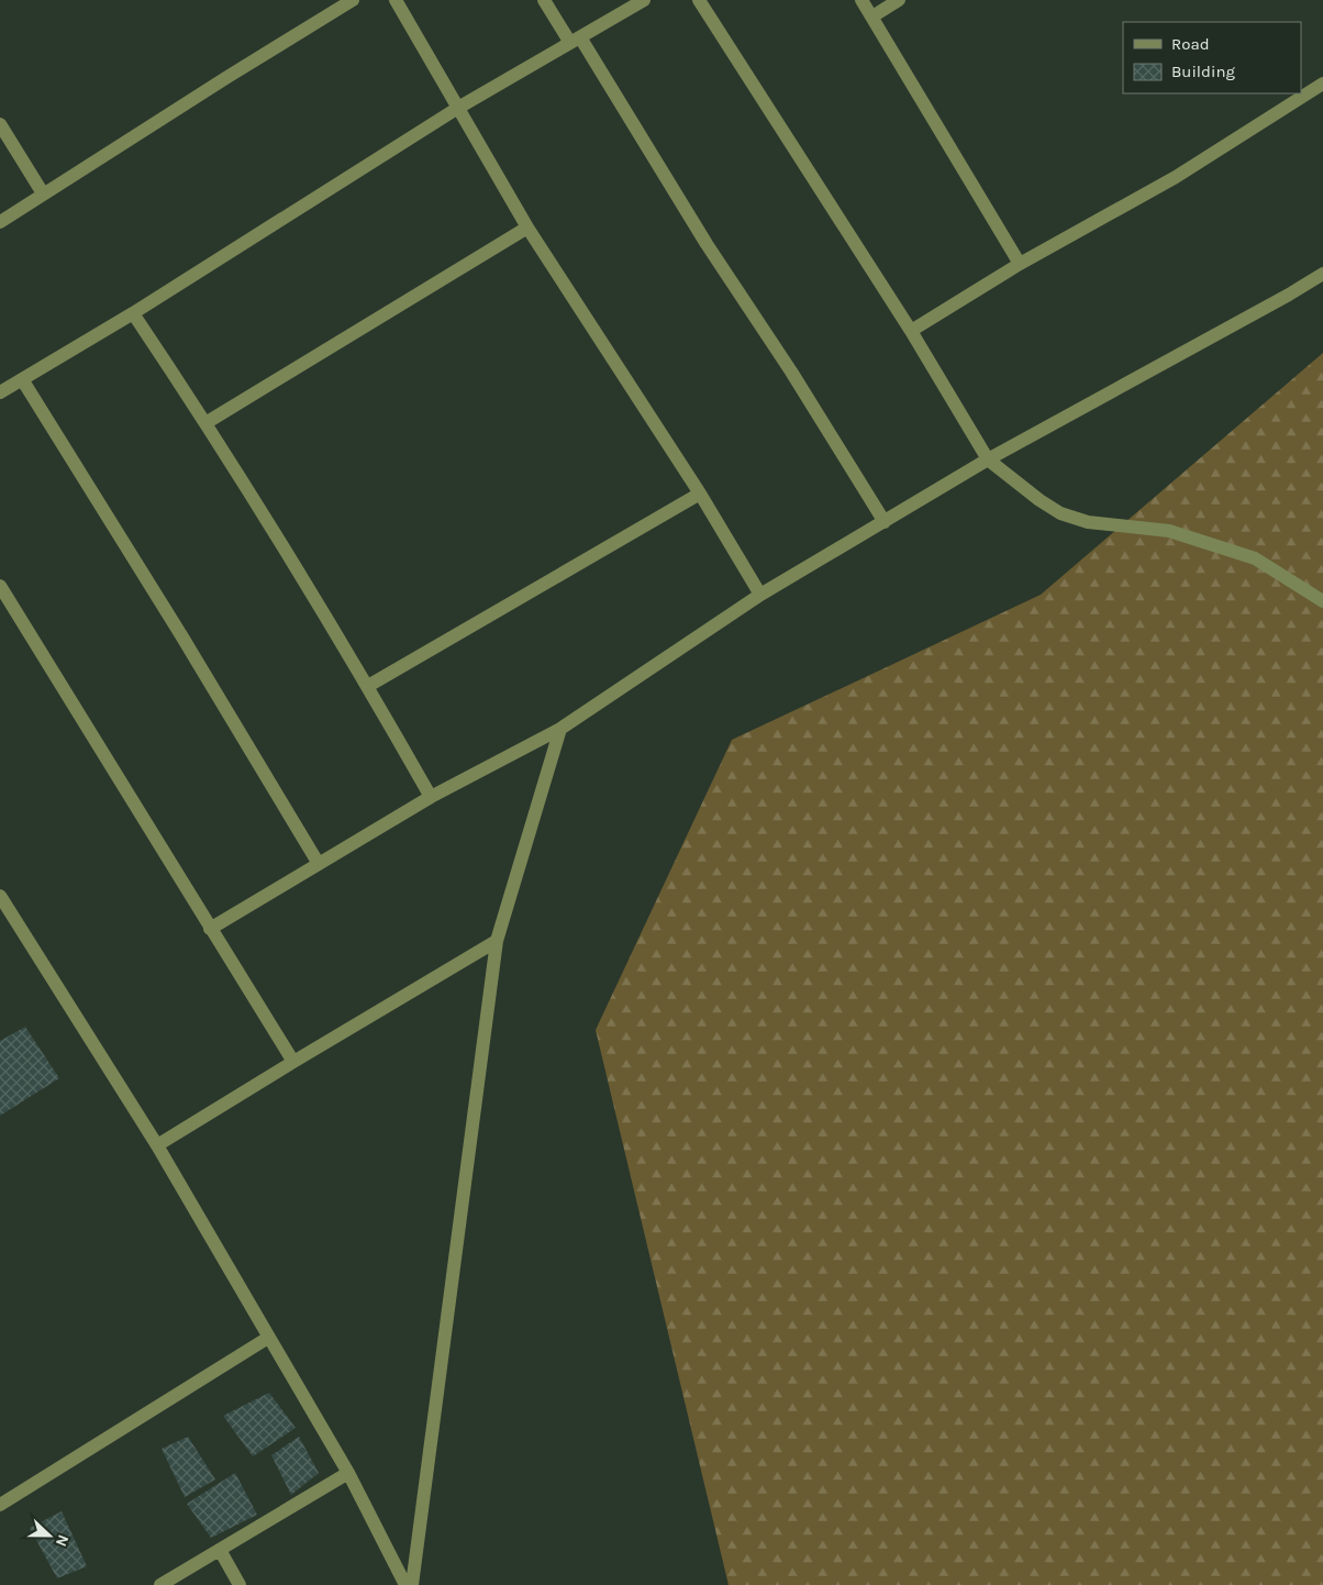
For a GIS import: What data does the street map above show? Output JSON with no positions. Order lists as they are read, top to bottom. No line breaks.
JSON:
{"legend":["Road","Building"],"north":"right"}
